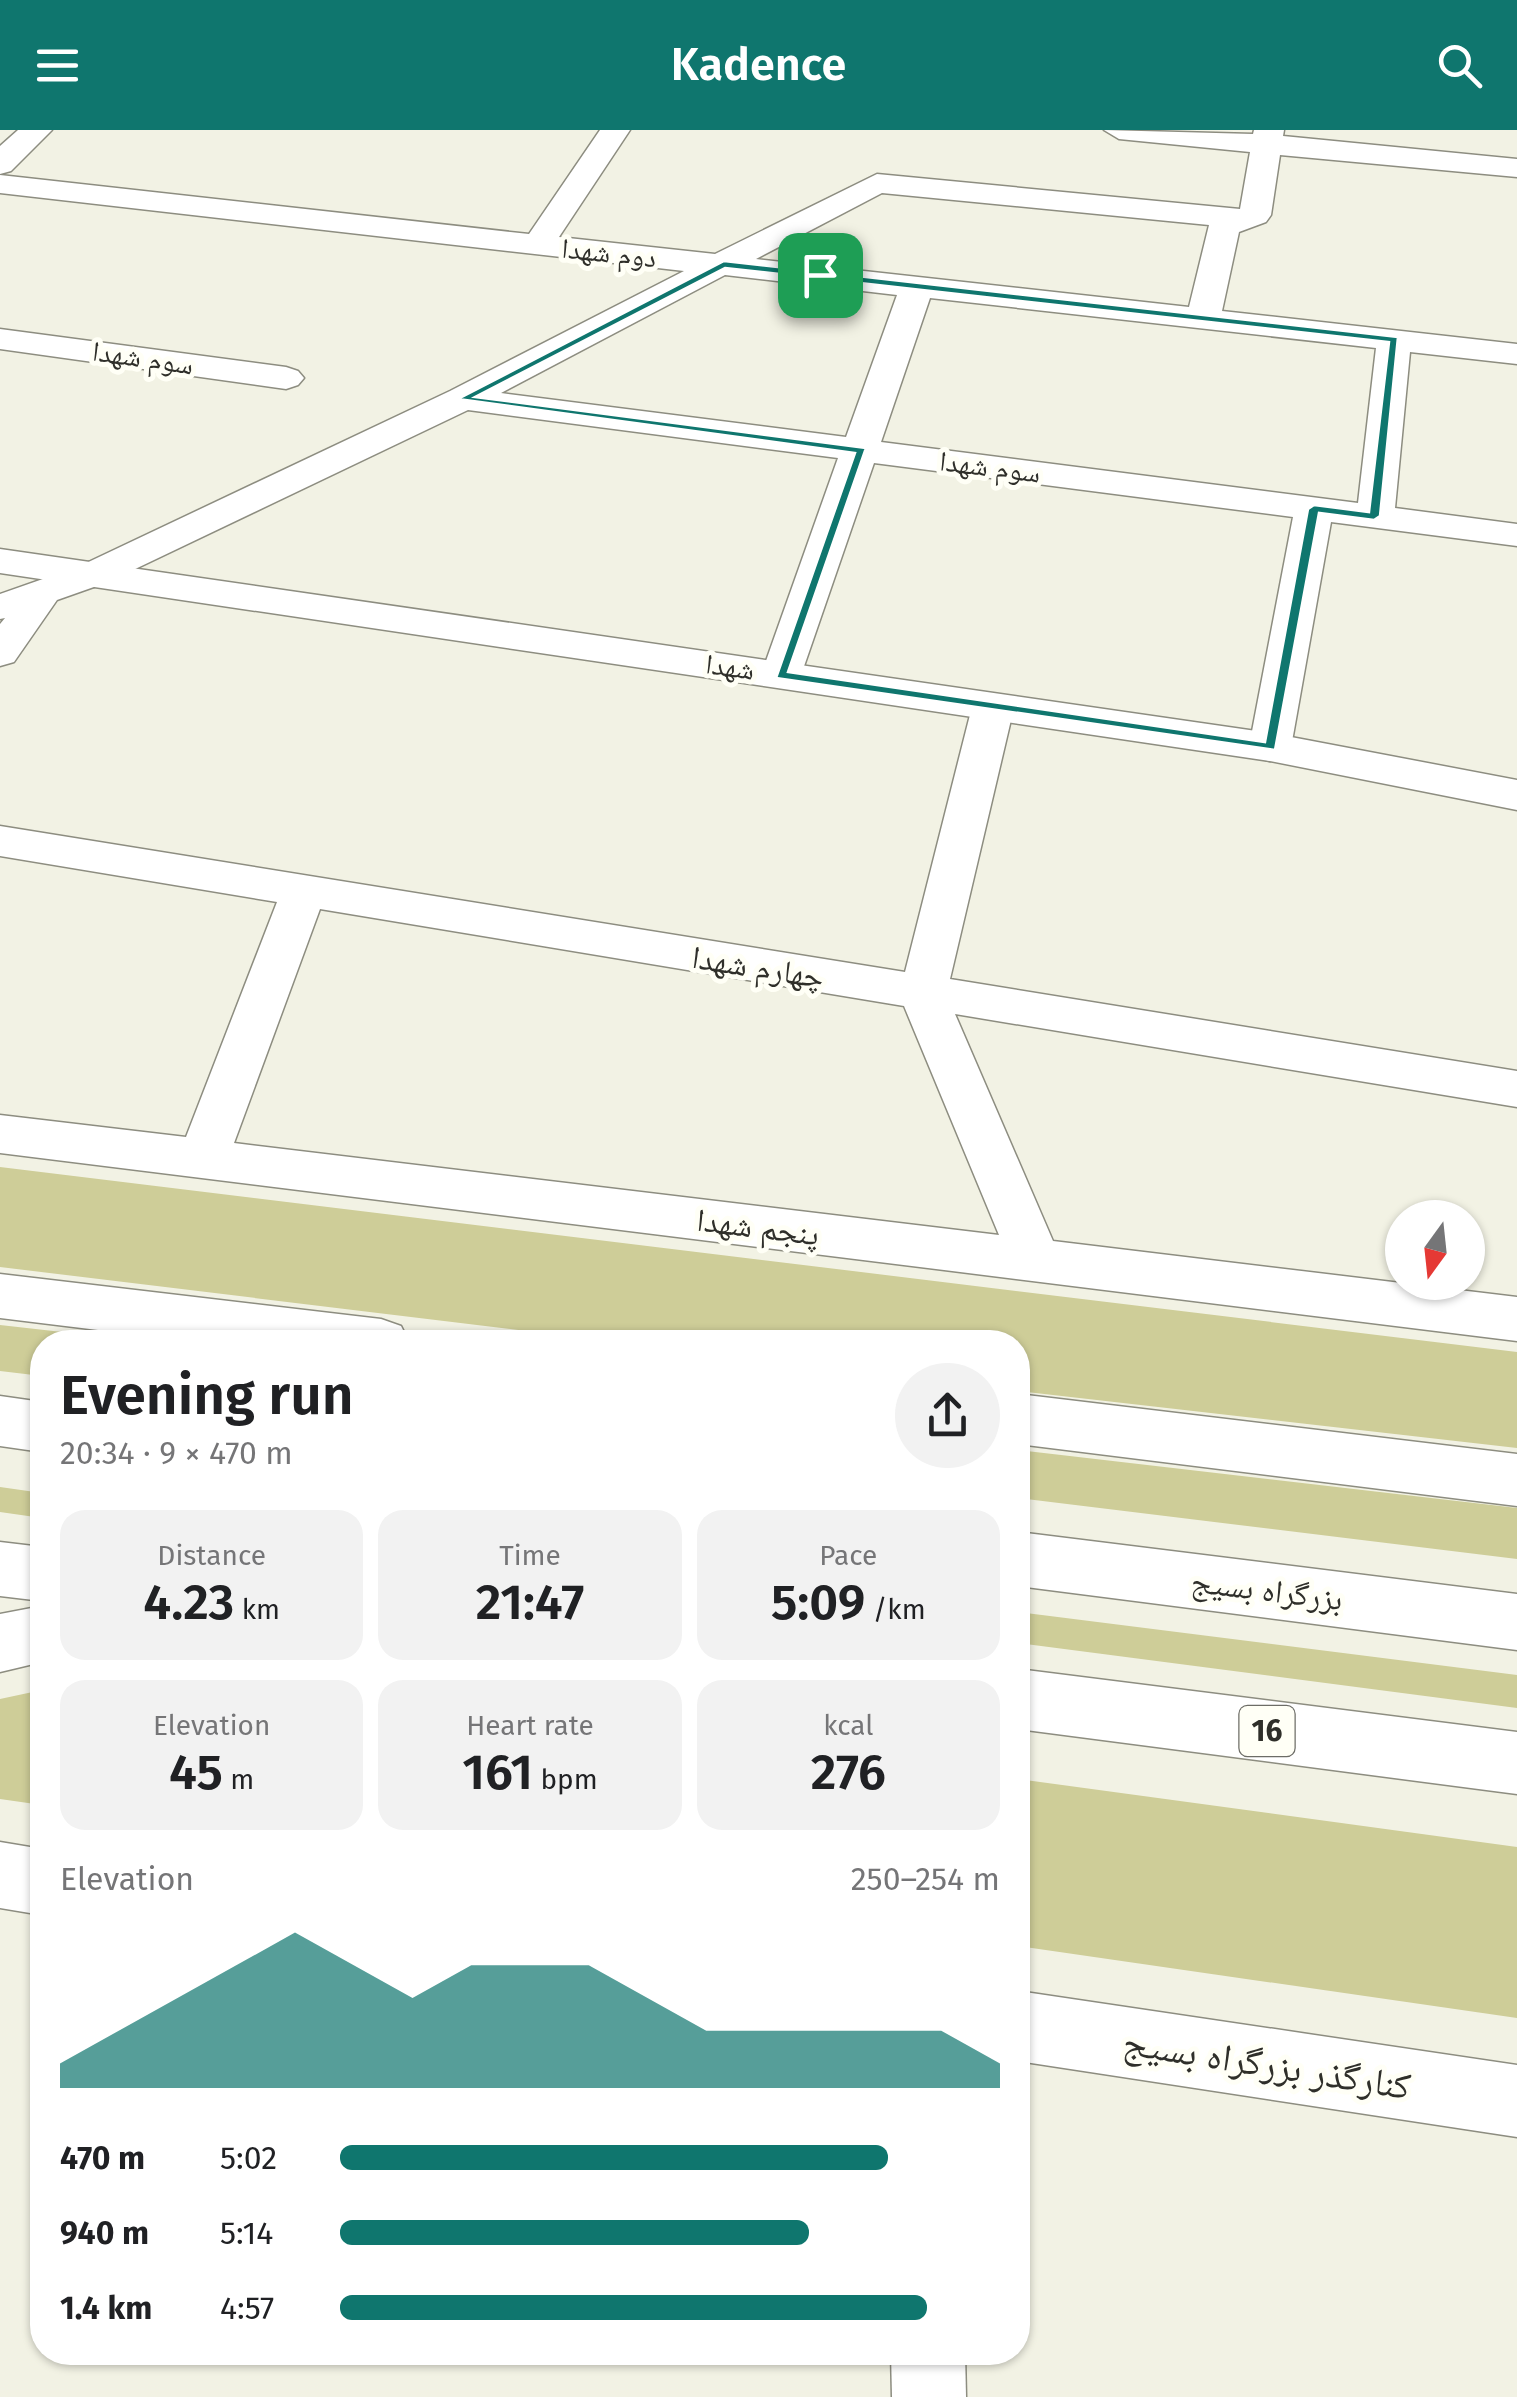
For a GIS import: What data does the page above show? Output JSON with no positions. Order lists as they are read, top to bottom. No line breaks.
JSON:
{"streets":{"main road":["شهدا","بزرگراه بسیج","16","کنارگذر بزرگراه بسیج"],"street":["دوم شهدا","سوم شهدا","چهارم شهدا","پنجم شهدا"]},"north":"bottom","page":{"header":"Kadence","heading":["Evening run","20:34 · 9 × 470 m"],"stats":[["Distance","4.23 km"],["Time","21:47"],["Pace","5:09 /km"],["Elevation","45 m"],["Heart rate","161 bpm"],["kcal","276"]],"chart":["Elevation","250–254 m"],"list":[{"name":"470 m","note":"5:02"},{"name":"940 m","note":"5:14"},{"name":"1.4 km","note":"4:57"}]}}
